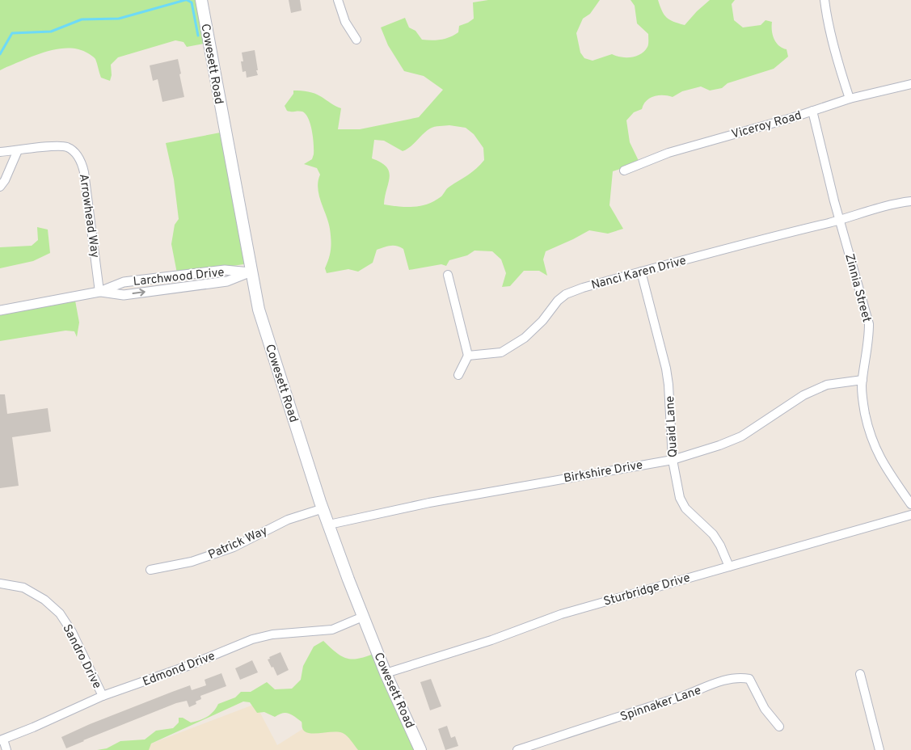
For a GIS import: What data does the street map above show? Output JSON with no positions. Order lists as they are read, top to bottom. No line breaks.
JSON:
{"streets":{"main road":["Cowesett Road"],"street":["Viceroy Road","Arrowhead Way","Nanci Karen Drive","Larchwood Drive","Zinnia Street","Quaid Lane","Birkshire Drive","Patrick Way","Sturbridge Drive","Sandro Drive","Edmond Drive","Spinnaker Lane"]},"crossings":[["Cowesett Road","Larchwood Drive"],["Cowesett Road","Birkshire Drive"],["Cowesett Road","Patrick Way"],["Cowesett Road","Sturbridge Drive"],["Cowesett Road","Edmond Drive"],["Viceroy Road","Zinnia Street"],["Arrowhead Way","Larchwood Drive"],["Nanci Karen Drive","Zinnia Street"],["Nanci Karen Drive","Quaid Lane"],["Zinnia Street","Birkshire Drive"],["Quaid Lane","Birkshire Drive"],["Quaid Lane","Sturbridge Drive"],["Sandro Drive","Edmond Drive"]]}
